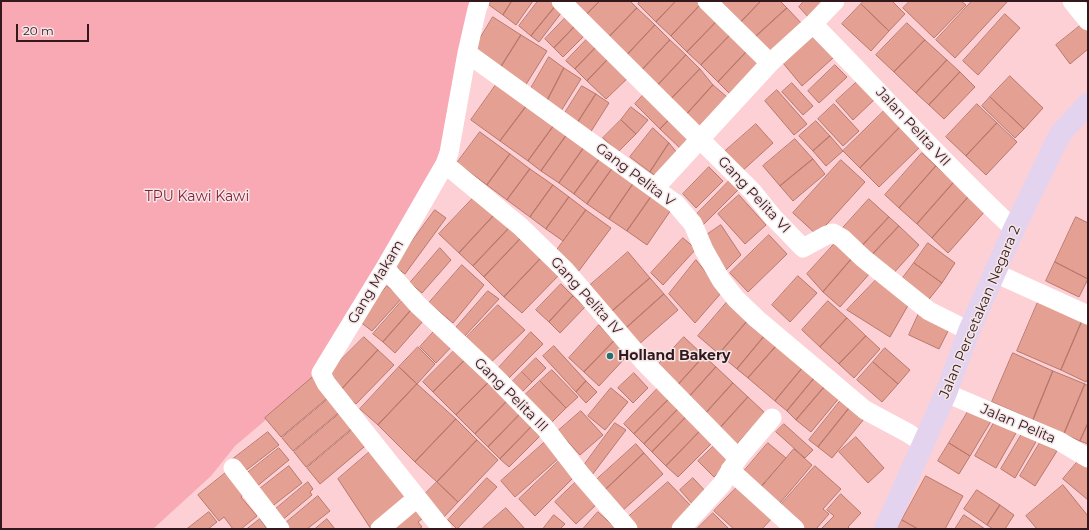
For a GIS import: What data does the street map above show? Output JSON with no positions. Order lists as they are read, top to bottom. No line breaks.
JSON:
{"streets":{"street":["Jalan Pelita VII","Gang Pelita V","Gang Pelita VI","Gang Makam","Gang Pelita IV","Jalan Percetakan Negara 2","Gang Pelita III","Jalan Pelita"]},"crossings":[["Jalan Pelita VII","Jalan Percetakan Negara 2"],["Gang Pelita V","Gang Makam"],["Gang Pelita V","Jalan Percetakan Negara 2"],["Gang Pelita VI","Jalan Percetakan Negara 2"],["Gang Makam","Gang Pelita IV"],["Gang Makam","Gang Pelita III"],["Jalan Percetakan Negara 2","Jalan Pelita"]],"parks":["TPU Kawi Kawi"],"places":["Holland Bakery"],"scale_bar":"20 m"}
